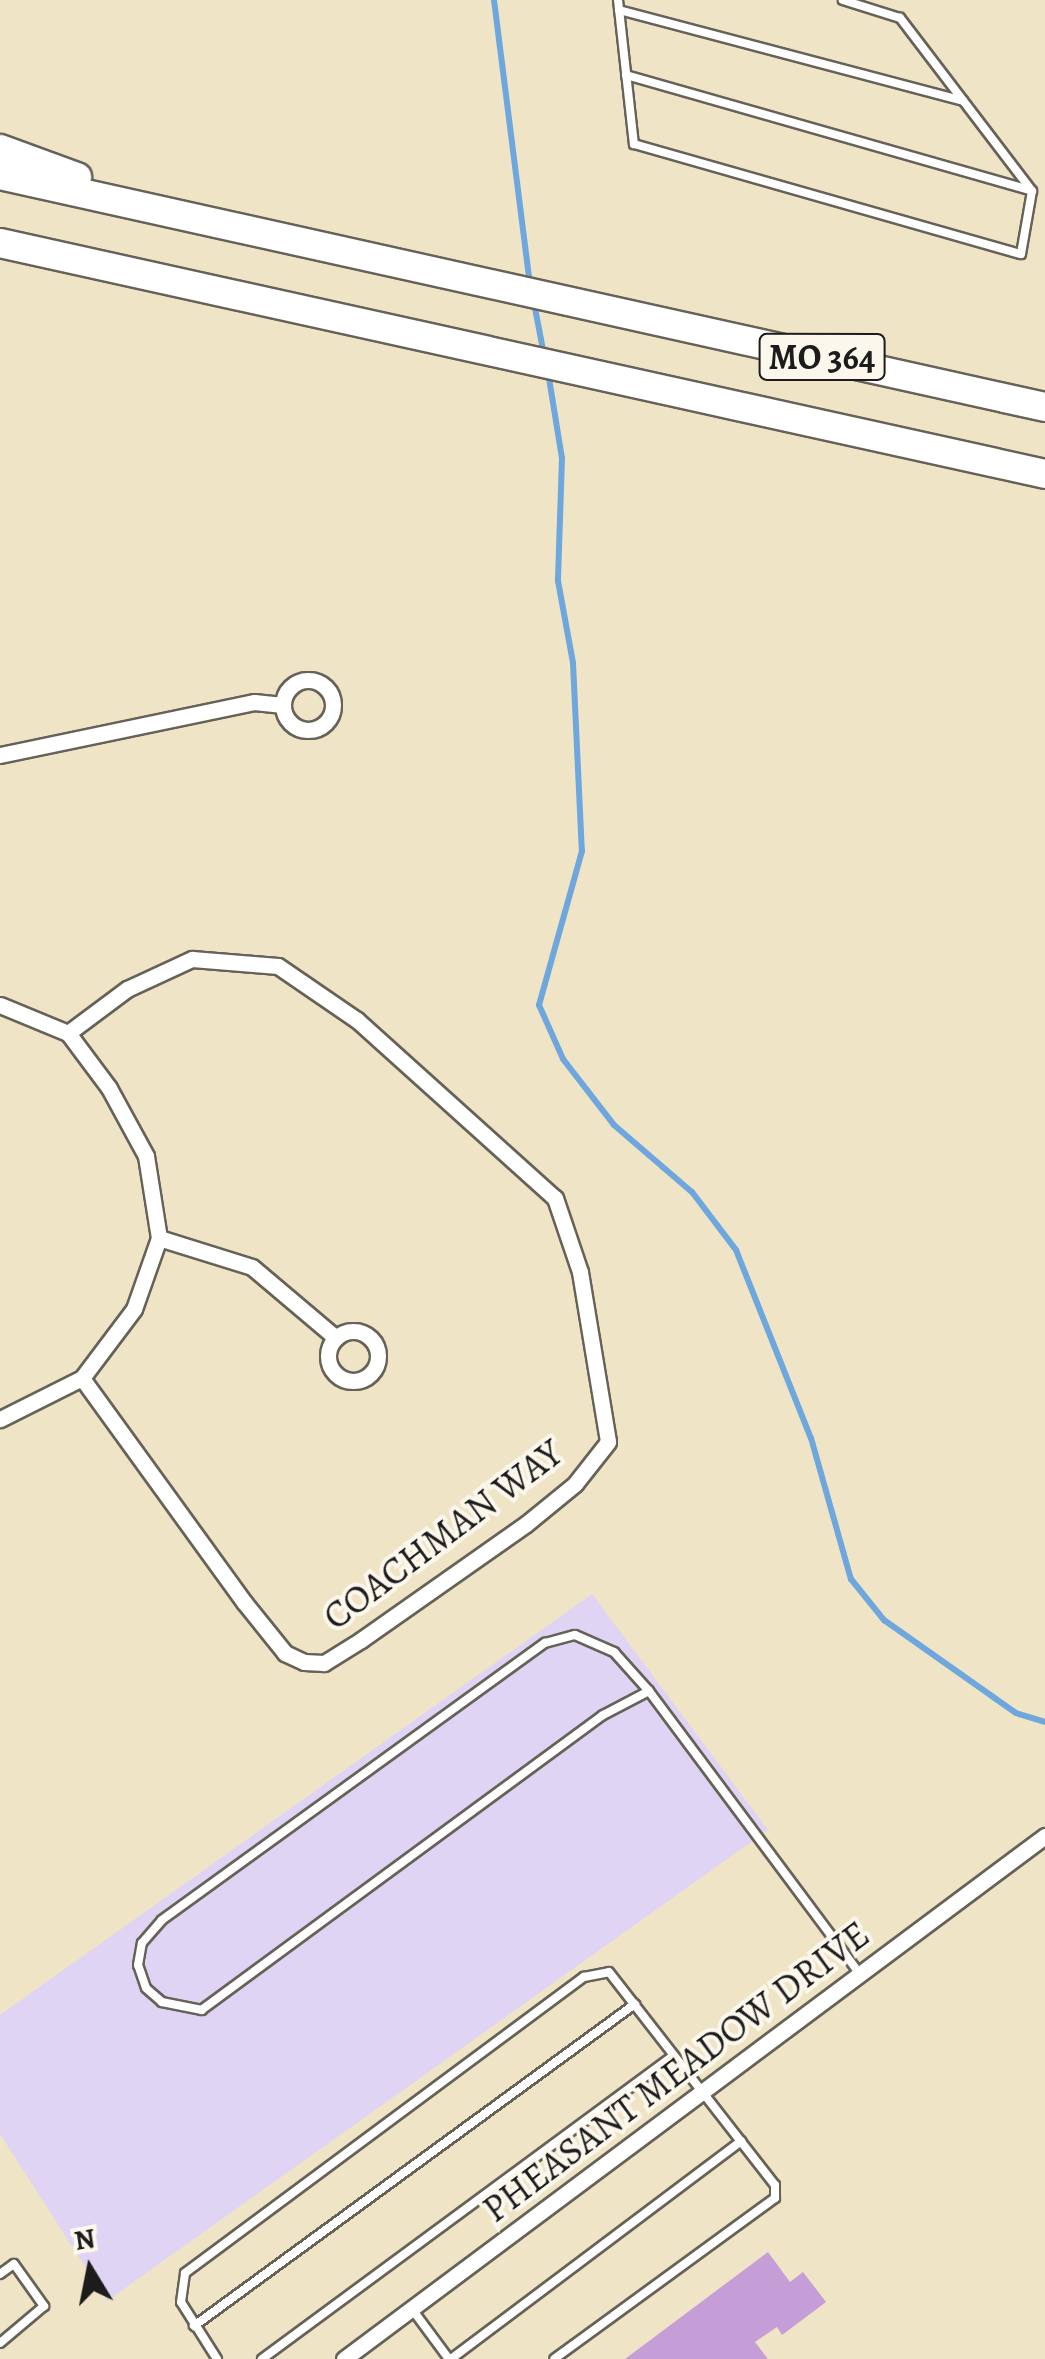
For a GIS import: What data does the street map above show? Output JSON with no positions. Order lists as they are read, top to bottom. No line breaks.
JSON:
{"streets":{"highway":["MO 364"],"street":["COACHMAN WAY","PHEASANT MEADOW DRIVE"]},"north":"top"}
